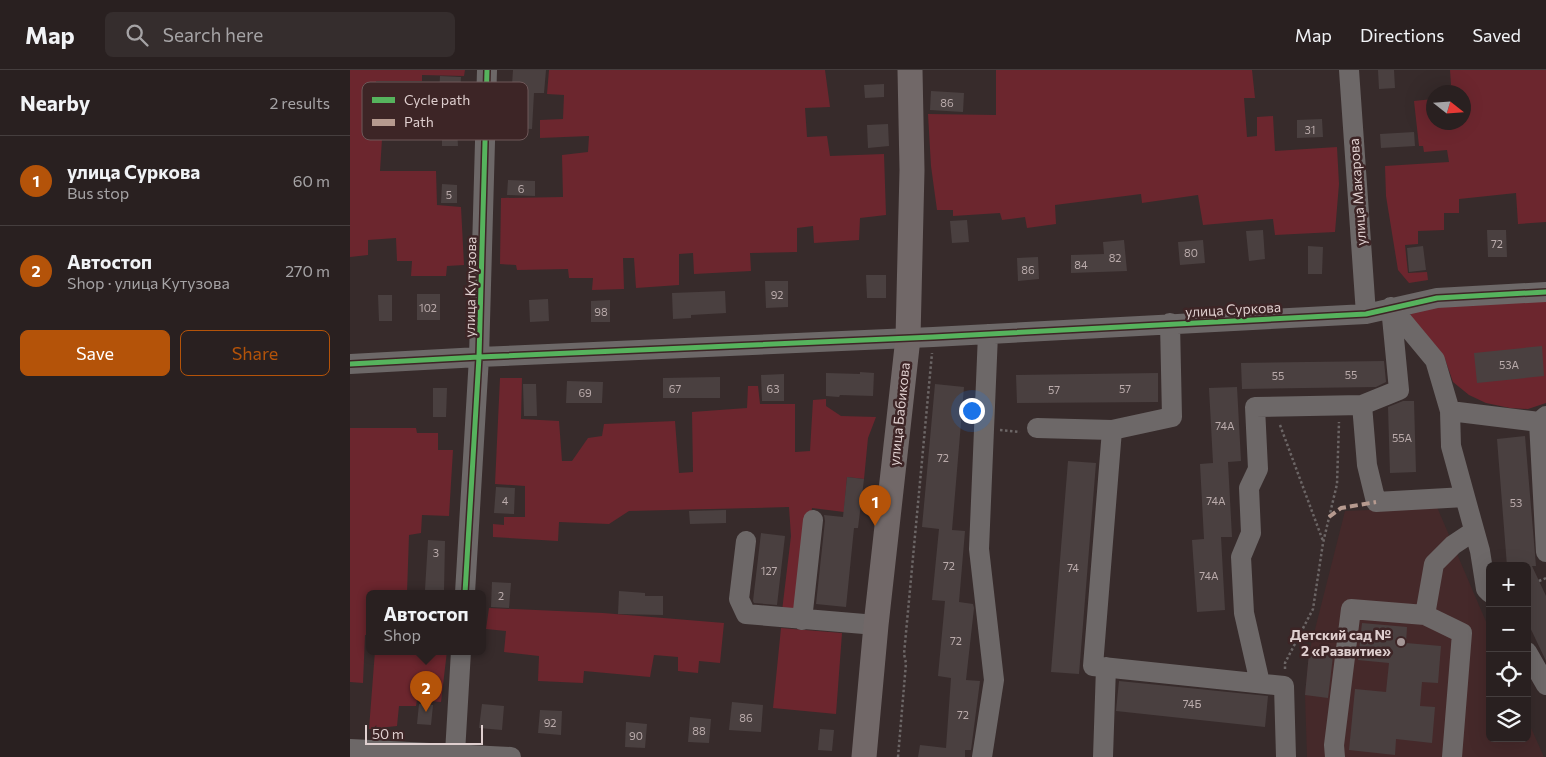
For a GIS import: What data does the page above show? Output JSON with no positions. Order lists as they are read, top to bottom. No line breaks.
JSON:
{"streets":{"main road":["улица Бабикова"],"street":["улица Макарова","улица Кутузова","улица Суркова"]},"crossings":[["улица Макарова","улица Суркова"],["улица Кутузова","улица Суркова"],["улица Суркова","улица Бабикова"]],"places":["Детский сад № 2 «Развитие»"],"house_numbers":["86","31","6","5","72","80","82","84","86","92","102","98","53А","55","55","67","63","57","57","69","74А","55А","72","4","74А","53","3","72","74","127","74А","2","72","74Б","72","86","92","88","90"],"legend":["Cycle path","Path"],"scale_bar":"50 m","north":"right","page":{"header":"Map","search":"Search here","nav":["Map","Directions","Saved"],"heading":["Nearby","2 results"],"list":[{"mark":"1","name":"улица Суркова","note":"Bus stop","value":"60 m"},{"mark":"2","name":"Автостоп","note":"Shop · улица Кутузова","value":"270 m"}],"buttons":["Save","Share"],"pins":["1","2"],"map_buttons":["+","−"],"popup":["Автостоп","Shop"],"scale":"50 m"}}
